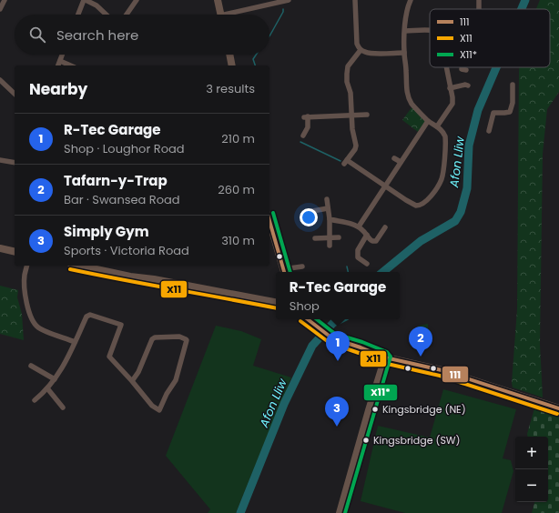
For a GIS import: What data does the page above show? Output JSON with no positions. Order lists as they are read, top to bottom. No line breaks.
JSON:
{"water":["Afon Lliw"],"places":["Kingsbridge (NE)","Kingsbridge (SW)"],"lines":["transit line X11*","transit line 111","transit line X11"],"legend":["111","X11","X11*"],"page":{"search":"Search here","heading":["Nearby","3 results"],"list":[{"mark":"1","name":"R-Tec Garage","note":"Shop · Loughor Road","value":"210 m"},{"mark":"2","name":"Tafarn-y-Trap","note":"Bar · Swansea Road","value":"260 m"},{"mark":"3","name":"Simply Gym","note":"Sports · Victoria Road","value":"310 m"}],"popup":["R-Tec Garage","Shop"],"pins":["2","1","3"],"map_buttons":["+","−"]}}
